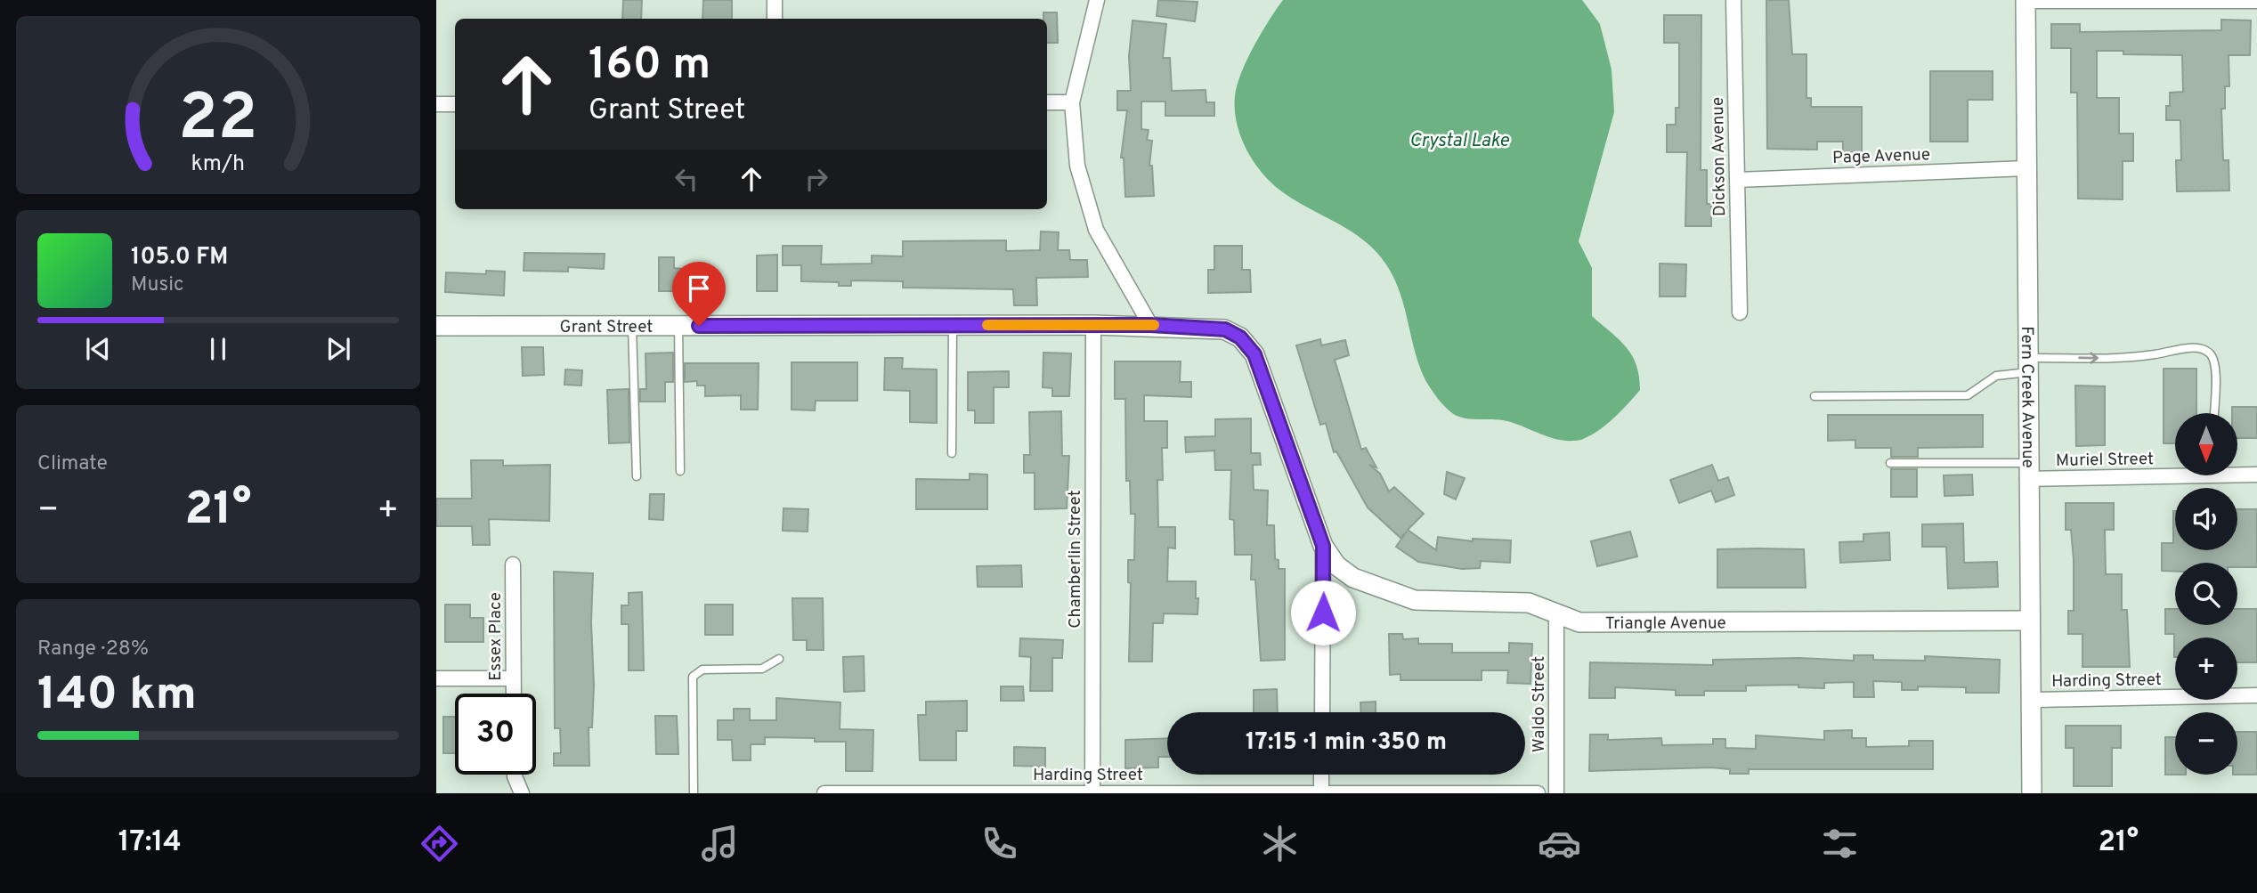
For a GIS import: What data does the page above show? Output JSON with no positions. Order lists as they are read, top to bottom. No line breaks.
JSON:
{"streets":{"street":["Page Avenue","Dickson Avenue","Grant Street","Fern Creek Avenue","Muriel Street","Chamberlin Street","Triangle Avenue","Essex Place","Harding Street","Waldo Street"]},"crossings":[["Page Avenue","Dickson Avenue"],["Page Avenue","Fern Creek Avenue"],["Grant Street","Chamberlin Street"],["Grant Street","Triangle Avenue"],["Fern Creek Avenue","Muriel Street"],["Fern Creek Avenue","Triangle Avenue"],["Fern Creek Avenue","Harding Street"],["Chamberlin Street","Harding Street"],["Triangle Avenue","Waldo Street"]],"water":["Crystal Lake"],"north":"bottom","page":{"turn":["160 m","Grant Street"],"song":["105.0 FM","Music"],"tile":["Climate",["Range · 28%","140 km"]],"map_buttons":["+","−"],"heat":["−","21°","+"],"limit":"30","trip":"17:15 · 1 min · 350 m","tabs":["17:14","21°"],"gauge":["22","km/h"]}}
